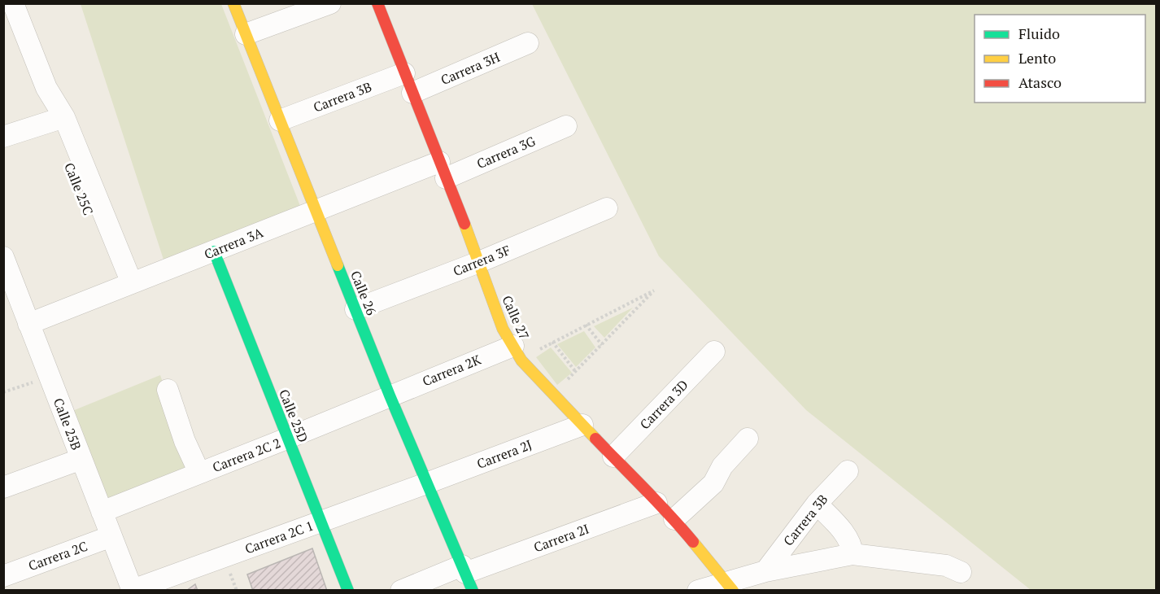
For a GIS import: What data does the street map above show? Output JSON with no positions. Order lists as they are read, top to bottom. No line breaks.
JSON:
{"streets":{"street":["Carrera 3H","Carrera 3B","Carrera 3G","Calle 25C","Carrera 3A","Carrera 3F","Calle 26","Calle 27","Carrera 2K","Carrera 3D","Calle 25D","Calle 25B","Carrera 2J","Carrera 2C 2","Carrera 2C 1","Carrera 2I","Carrera 2C"]},"crossings":[["Carrera 3H","Calle 27"],["Carrera 3B","Calle 26"],["Carrera 3B","Calle 27"],["Carrera 3G","Carrera 3A"],["Carrera 3G","Calle 27"],["Calle 25C","Carrera 3A"],["Carrera 3A","Calle 26"],["Carrera 3A","Calle 27"],["Carrera 3A","Calle 25D"],["Carrera 3A","Calle 25B"],["Carrera 3F","Calle 26"],["Carrera 3F","Calle 27"],["Calle 26","Carrera 2K"],["Calle 26","Carrera 2J"],["Calle 26","Carrera 2C 2"],["Calle 26","Carrera 2C 1"],["Calle 26","Carrera 2I"],["Calle 27","Carrera 2K"],["Calle 27","Carrera 3D"],["Calle 27","Carrera 2J"],["Calle 27","Carrera 2I"],["Carrera 2K","Carrera 2C 2"],["Calle 25D","Carrera 2C 2"],["Calle 25D","Carrera 2C 1"],["Calle 25B","Carrera 2C 2"],["Calle 25B","Carrera 2C 1"],["Calle 25B","Carrera 2C"],["Carrera 2J","Carrera 2C 1"]],"legend":["Fluido","Lento","Atasco"]}
